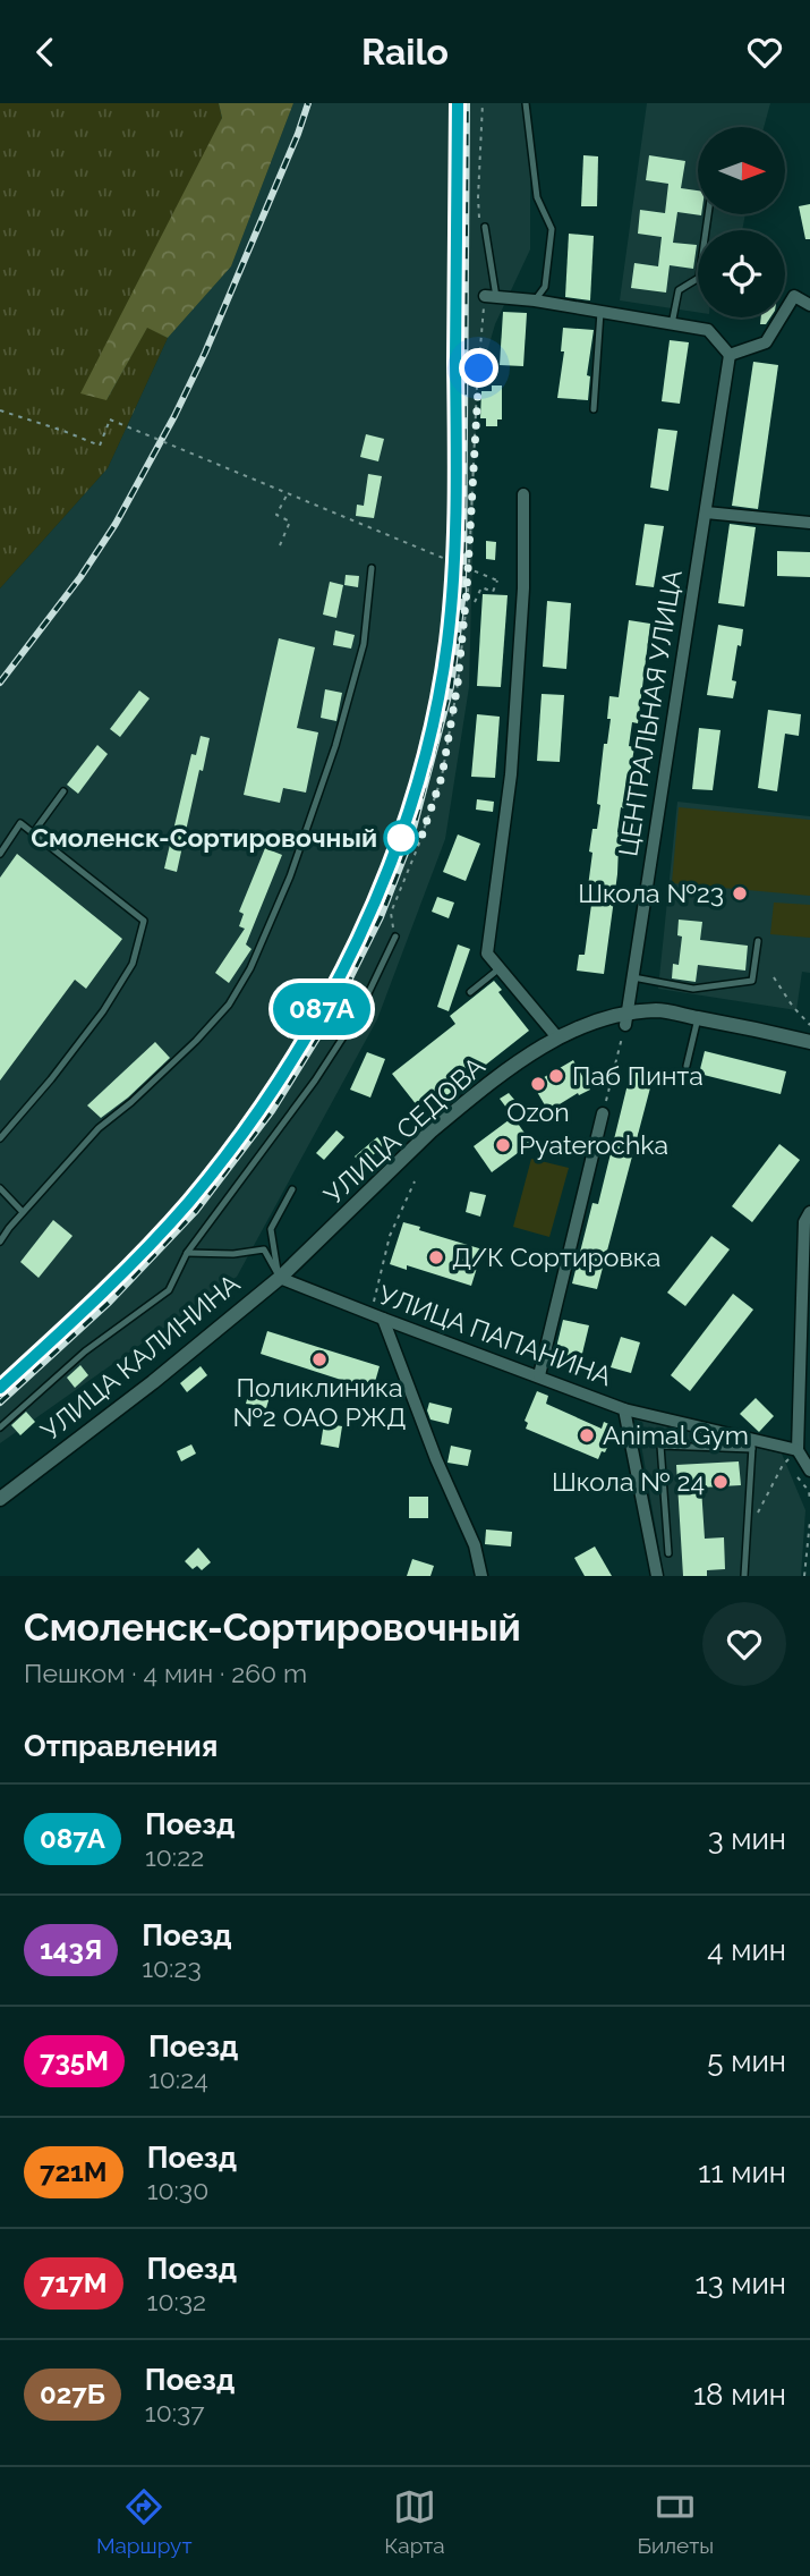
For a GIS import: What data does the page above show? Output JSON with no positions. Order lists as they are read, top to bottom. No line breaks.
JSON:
{"streets":{"street":["ЦЕНТРАЛЬНАЯ УЛИЦА","УЛИЦА СЕДОВА","УЛИЦА ПАПАНИНА","УЛИЦА КАЛИНИНА"]},"crossings":[["ЦЕНТРАЛЬНАЯ УЛИЦА","УЛИЦА СЕДОВА"],["УЛИЦА СЕДОВА","УЛИЦА КАЛИНИНА"],["УЛИЦА ПАПАНИНА","УЛИЦА КАЛИНИНА"]],"places":["Смоленск-Сортировочный","Школа №23","Паб Пинта","Ozon","Pyaterochka","Д/К Сортировка","Поликлиника №2 ОАО РЖД","Animal Gym","Школа № 24"],"north":"right","page":{"header":"Railo","on_map":"087А","heading":[["Смоленск-Сортировочный","Пешком · 4 мин · 260 m"],"Отправления"],"list":[{"mark":"087А","name":"Поезд","note":"10:22","value":"3 мин"},{"mark":"143Я","name":"Поезд","note":"10:23","value":"4 мин"},{"mark":"735М","name":"Поезд","note":"10:24","value":"5 мин"},{"mark":"721М","name":"Поезд","note":"10:30","value":"11 мин"},{"mark":"717М","name":"Поезд","note":"10:32","value":"13 мин"},{"mark":"027Б","name":"Поезд","note":"10:37","value":"18 мин"}],"tabs":["Маршрут","Карта","Билеты"]}}
